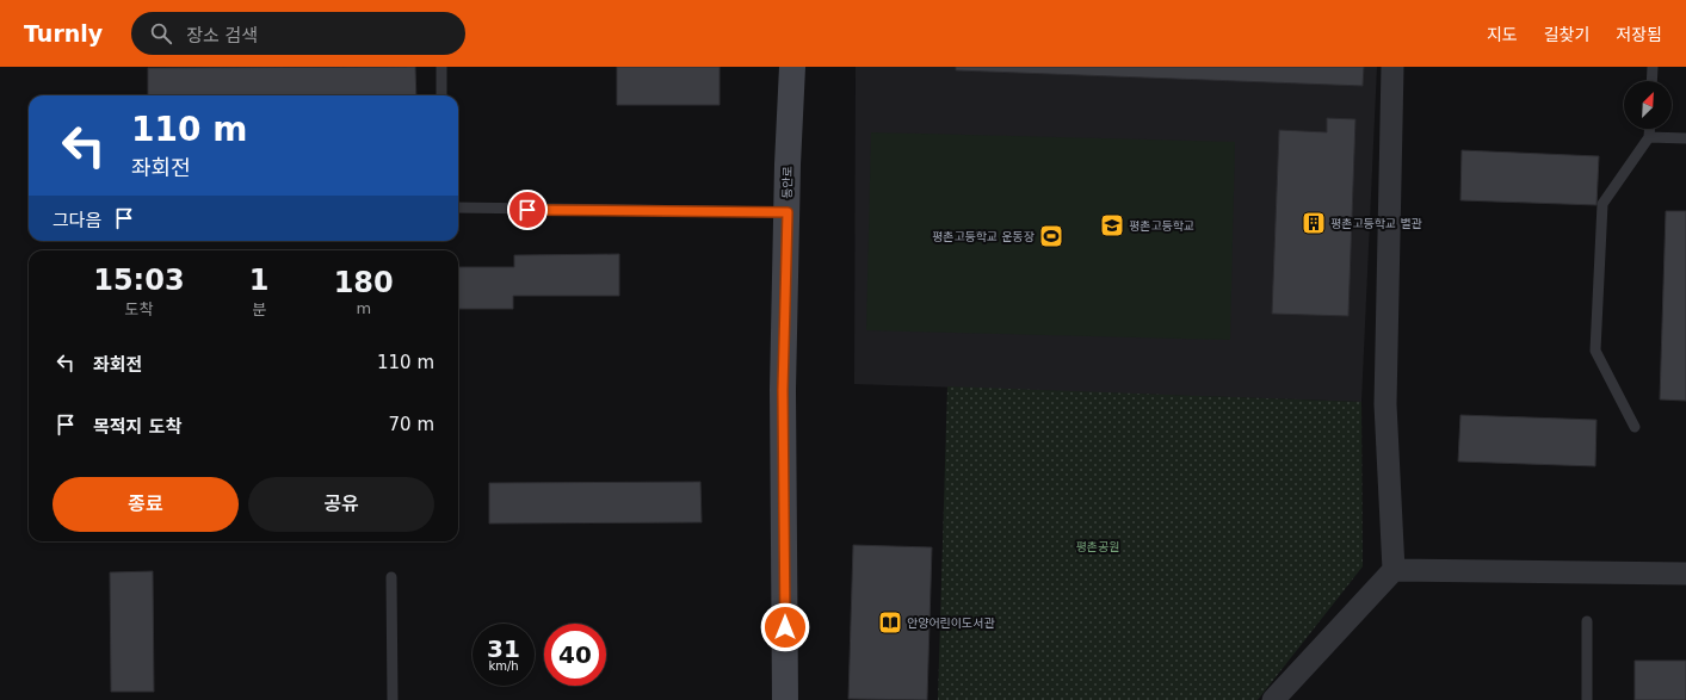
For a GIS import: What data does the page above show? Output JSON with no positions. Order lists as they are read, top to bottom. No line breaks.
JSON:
{"streets":{"street":["동안로"]},"parks":["평촌공원"],"places":{"building":["평촌고등학교 별관"],"school or university":["평촌고등학교"],"sports":["평촌고등학교 운동장"],"library":["안양어린이도서관"]},"north":"top right","page":{"header":"Turnly","search":"장소 검색","nav":["지도","길찾기","저장됨"],"turn":["110 m","좌회전"],"then":"그다음","eta":["15:03","도착","1","분","180","m"],"list":[{"name":"좌회전","value":"110 m"},{"name":"목적지 도착","value":"70 m"}],"buttons":["종료","공유"],"speed":"31 km/h","limit":"40"}}
